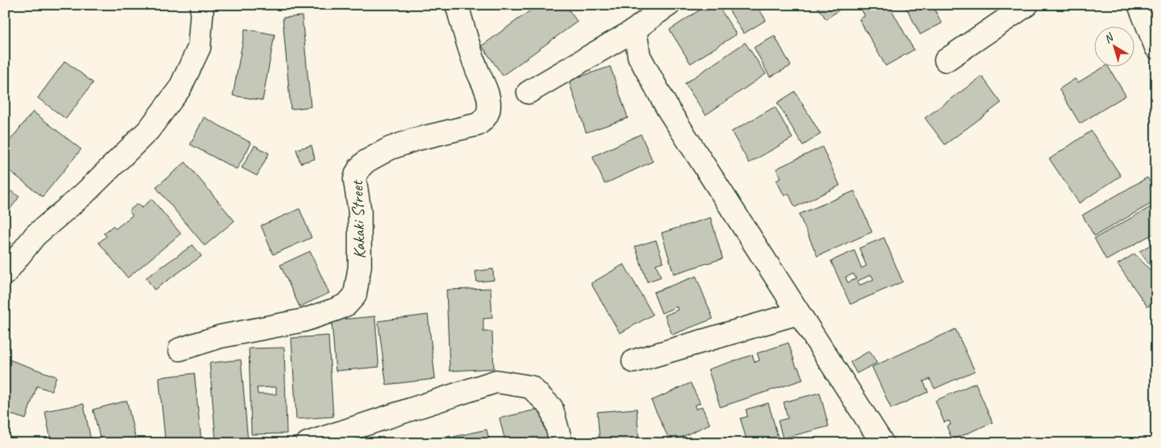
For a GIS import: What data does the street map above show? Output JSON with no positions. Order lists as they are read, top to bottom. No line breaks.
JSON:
{"streets":{"street":["Kakaki Street"]},"north":"top left"}
